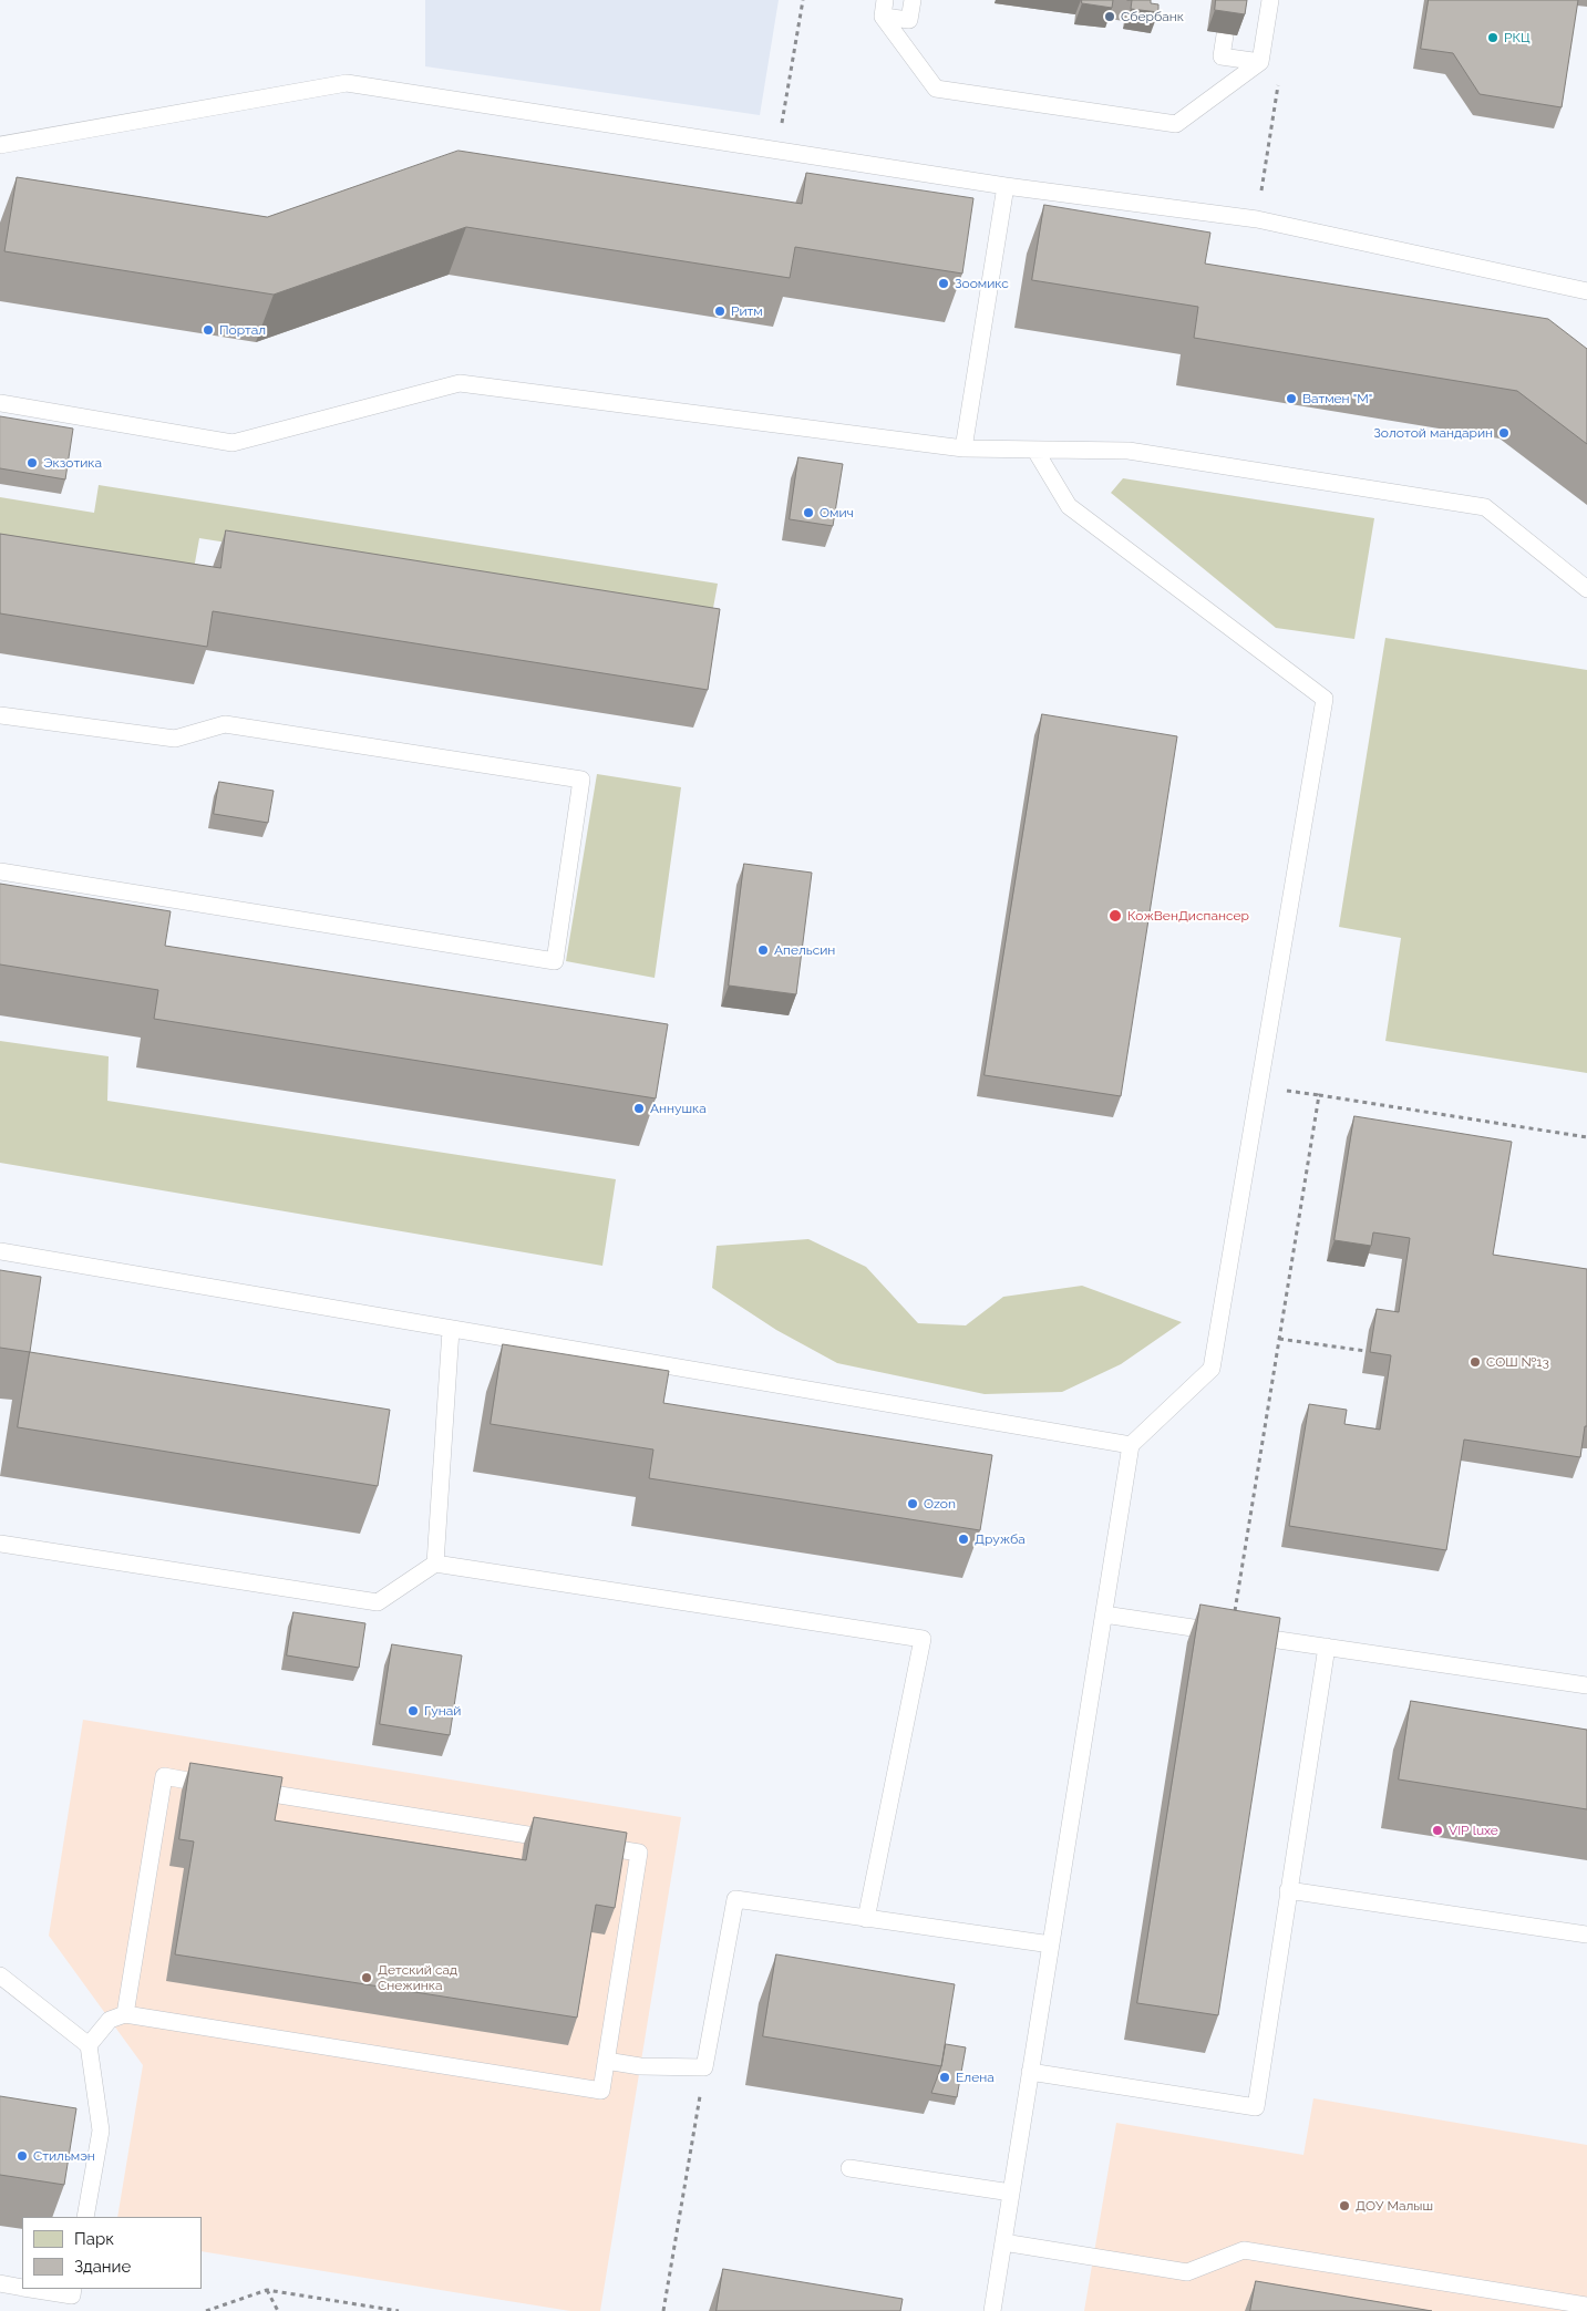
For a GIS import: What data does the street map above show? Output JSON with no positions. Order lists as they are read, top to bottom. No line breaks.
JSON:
{"places":["Сбербанк","РКЦ","Зоомикс","Ритм","Портал","Ватмен \"М\"","Золотой мандарин","Экзотика","Омич","КожВенДиспансер","Апельсин","Аннушка","СОШ №13","Ozon","Дружба","Гунай","VIP luxe","Детский сад Снежинка","Елена","Стильмэн","ДОУ Малыш"],"legend":["Парк","Здание"]}
